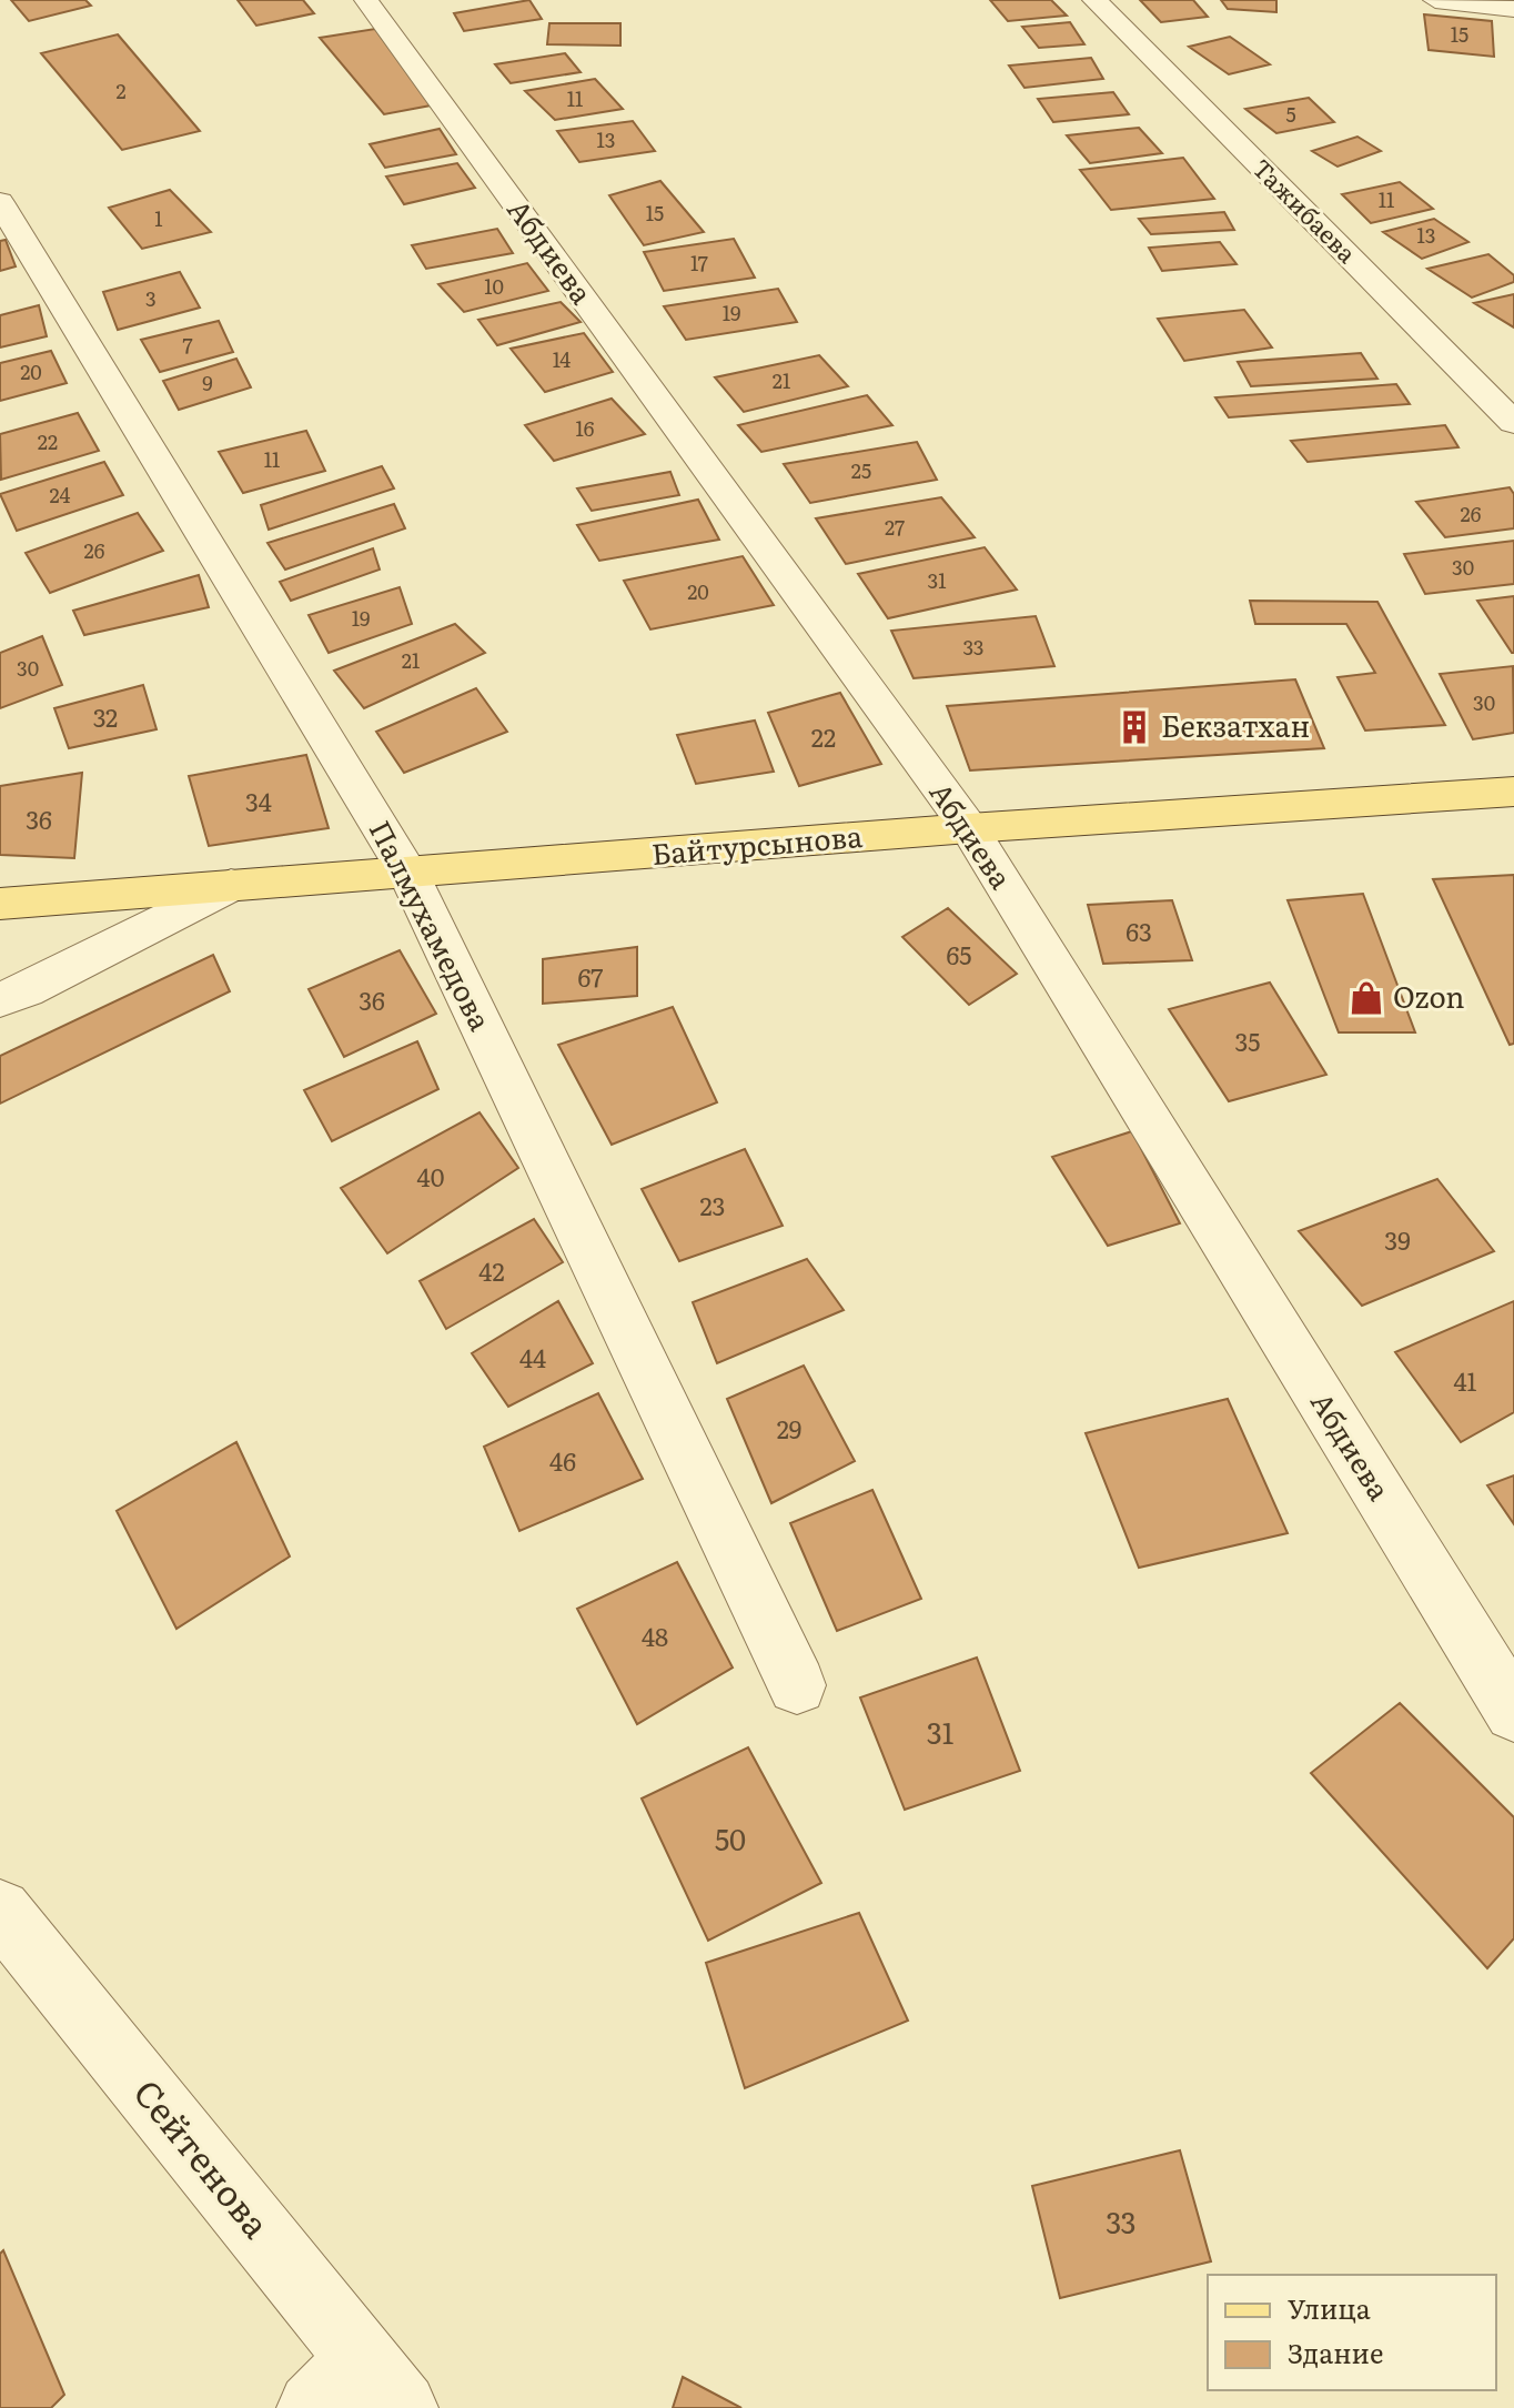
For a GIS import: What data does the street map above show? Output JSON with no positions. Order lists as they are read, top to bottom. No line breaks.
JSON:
{"streets":{"main road":["Байтурсынова"],"street":["Тажибаева","Абдиева","Палмухамедова","Сейтенова"]},"crossings":[["Абдиева","Байтурсынова"],["Байтурсынова","Палмухамедова"]],"places":{"building":["Бекзатхан"],"shop":["Ozon"]},"house_numbers":["15","2","11","5","13","11","15","1","13","17","10","3","19","7","14","20","21","9","16","22","11","25","24","26","27","26","30","31","20","19","33","21","30","30","32","22","34","36","63","65","67","36","35","40","23","39","42","44","41","29","46","48","31","50","33"],"legend":["Улица","Здание"]}
